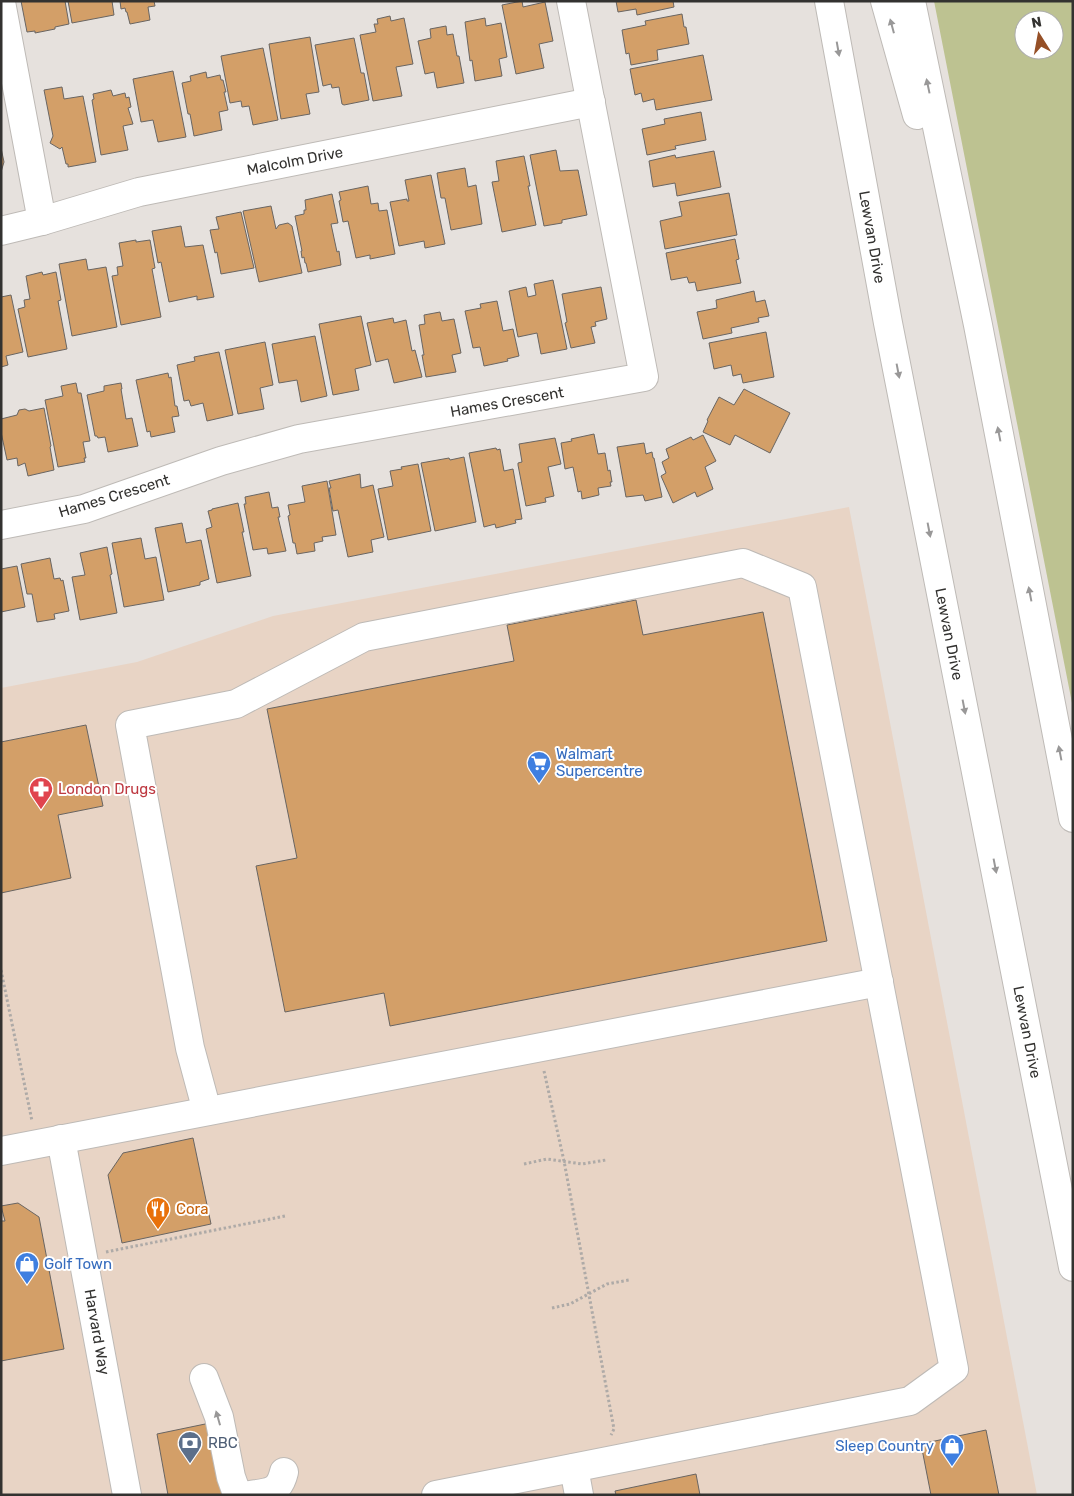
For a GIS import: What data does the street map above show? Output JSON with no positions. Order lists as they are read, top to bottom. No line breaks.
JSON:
{"streets":{"street":["Malcolm Drive","Lewvan Drive","Hames Crescent","Harvard Way"]},"crossings":[["Malcolm Drive","Hames Crescent"]],"places":{"supermarket":["Walmart Supercentre"],"pharmacy":["London Drugs"],"restaurant":["Cora"],"shop":["Golf Town","Sleep Country"],"bank":["RBC"]},"north":"top"}
